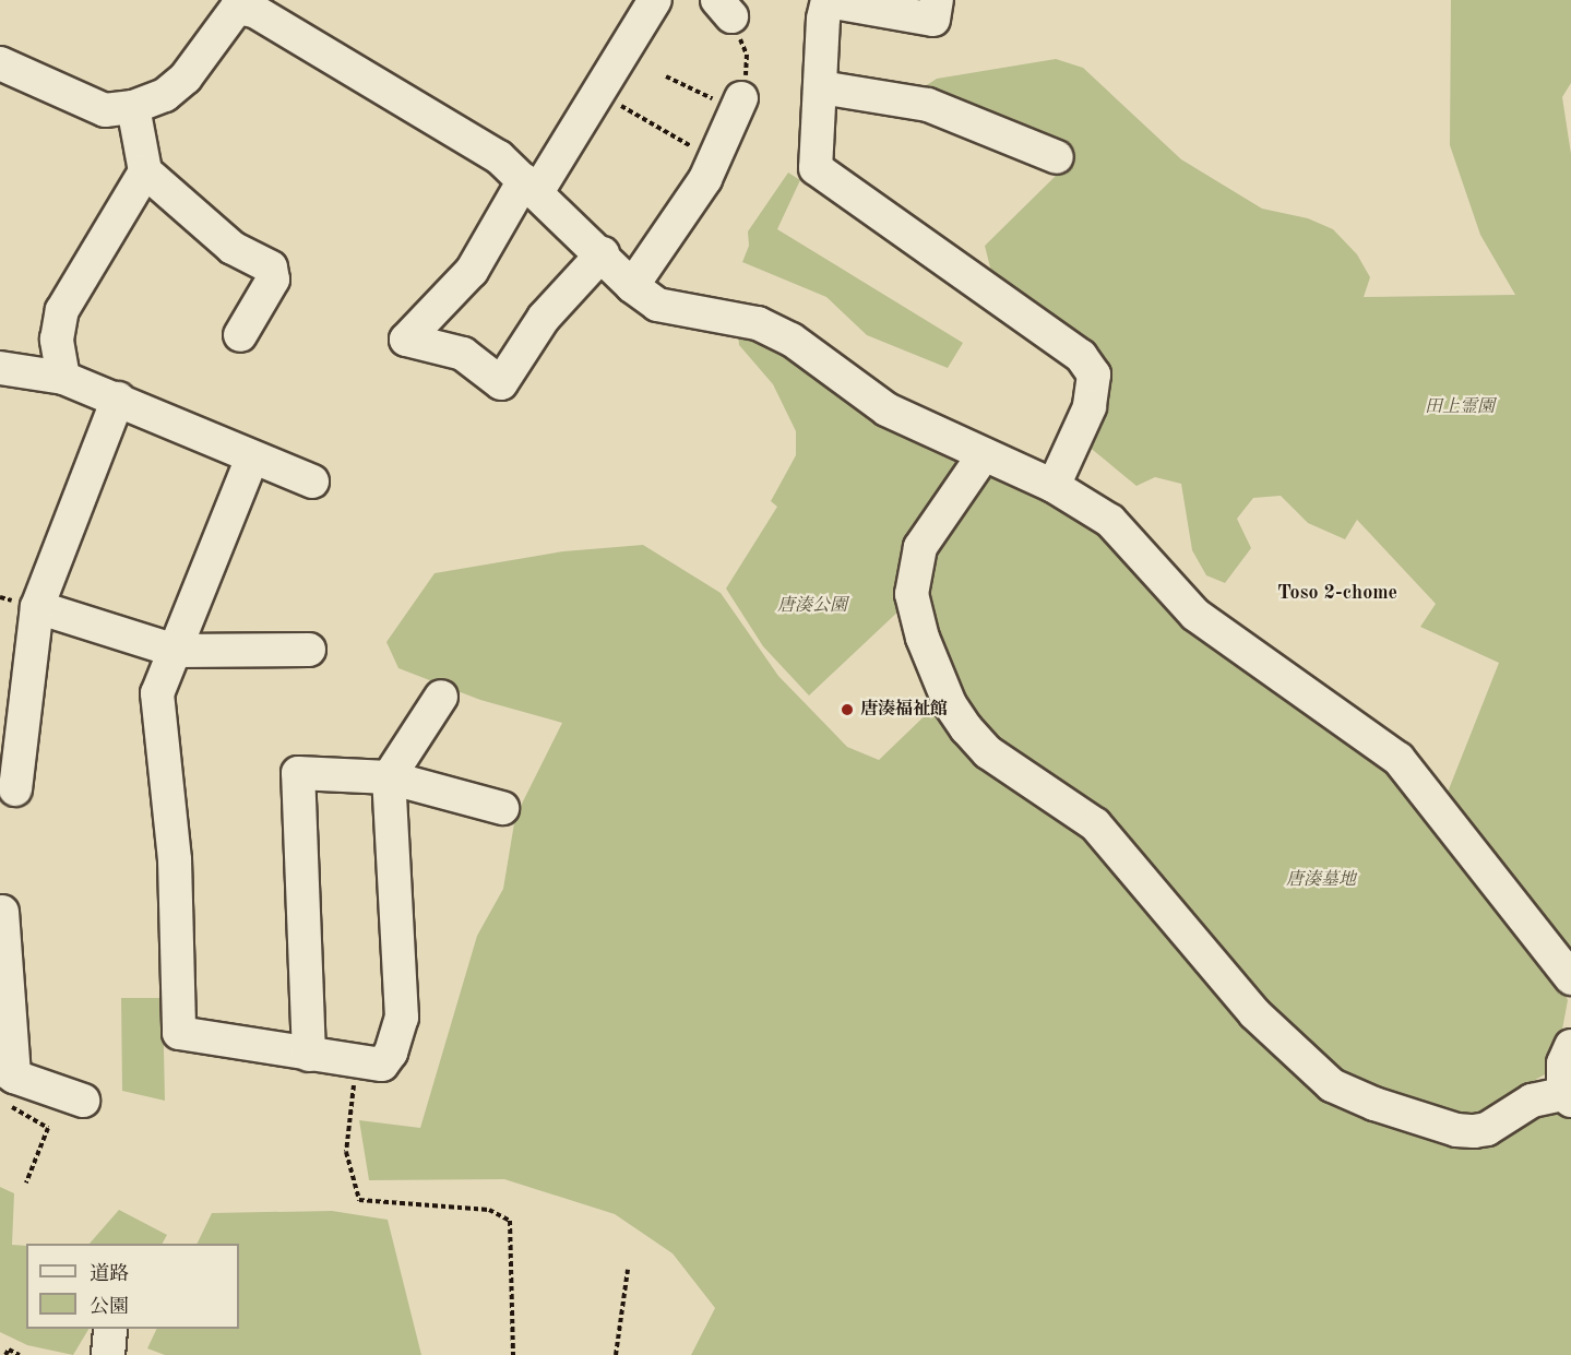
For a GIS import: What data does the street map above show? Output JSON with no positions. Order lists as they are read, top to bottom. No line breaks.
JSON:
{"districts":["Toso 2-chome"],"parks":["田上霊園","唐湊公園","唐湊墓地"],"places":["唐湊福祉館"],"legend":["道路","公園"]}
